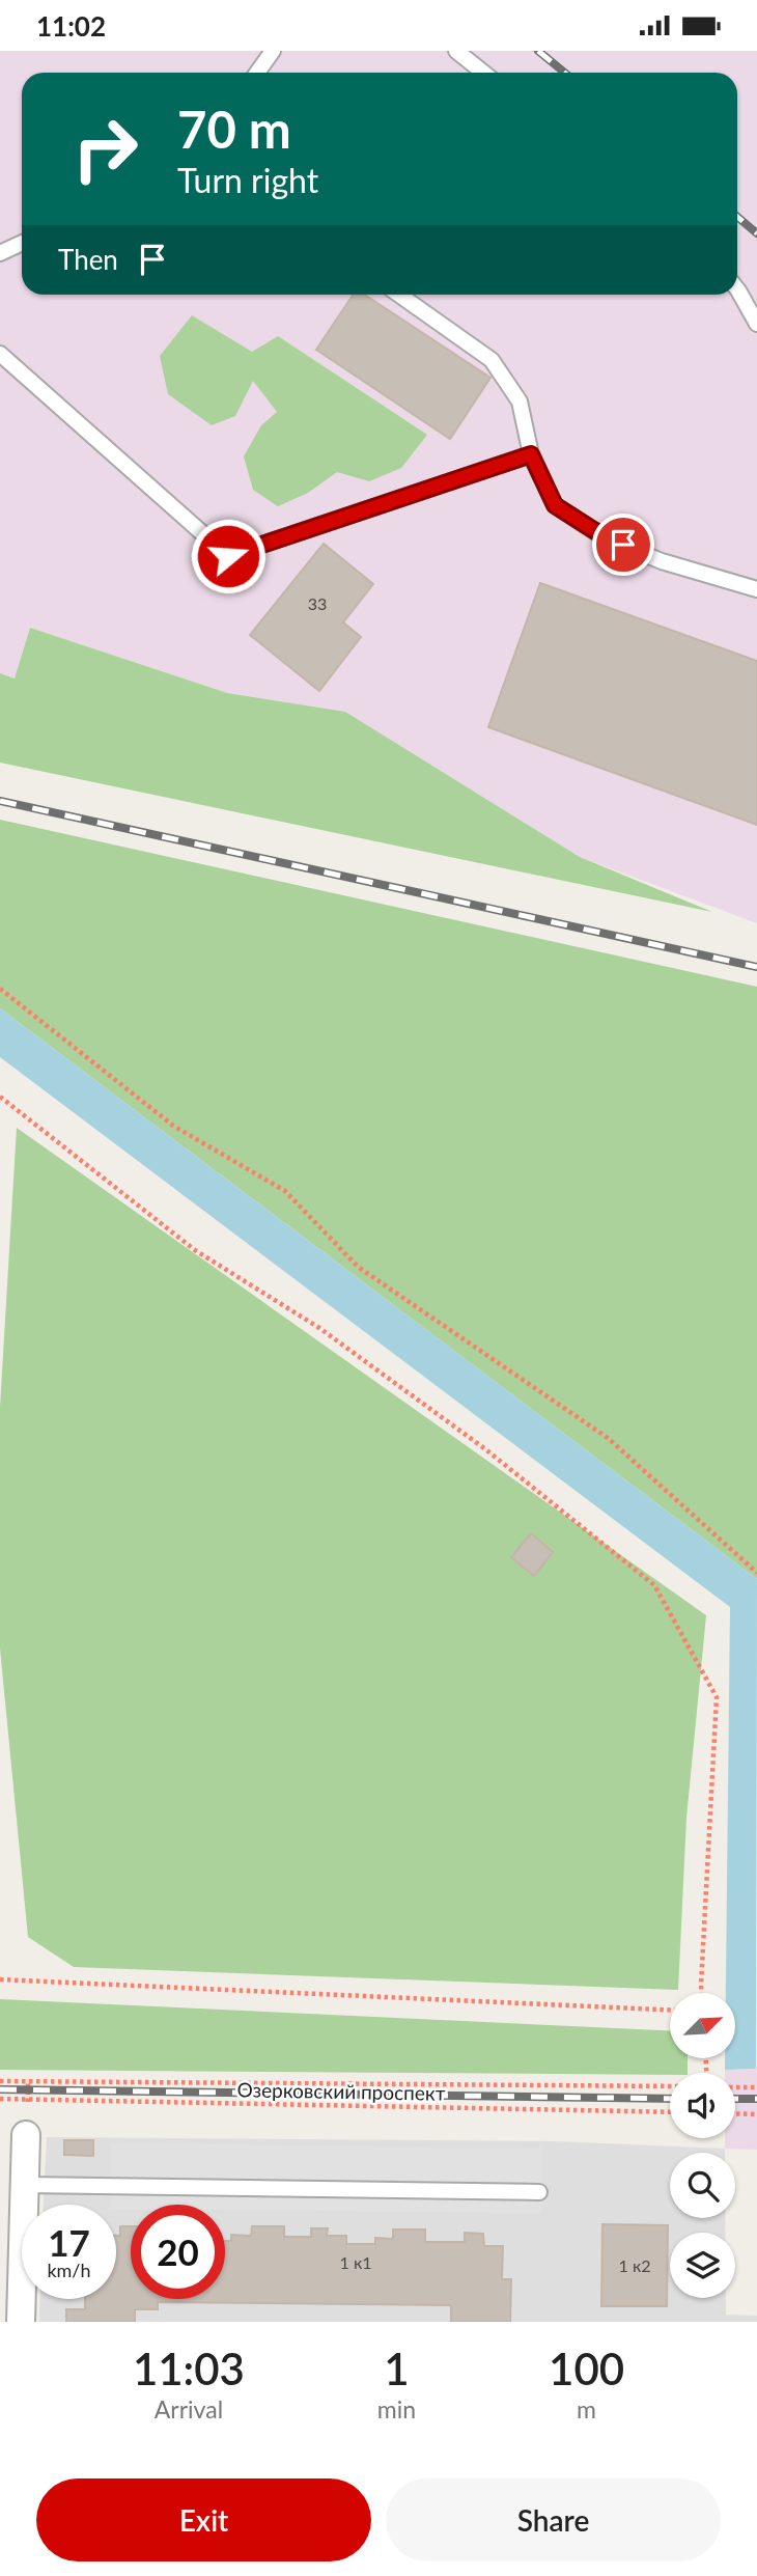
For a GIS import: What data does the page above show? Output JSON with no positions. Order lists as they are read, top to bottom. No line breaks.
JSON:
{"streets":{"path":["Озерковский проспект"]},"house_numbers":["33","1 к1","1 к2"],"north":"top right","page":{"status":"11:02","turn":["70 m","Turn right"],"then":"Then","speed":"17 km/h","limit":"20","eta":["11:03","Arrival","1","min","100","m"],"buttons":["Exit","Share"]}}
